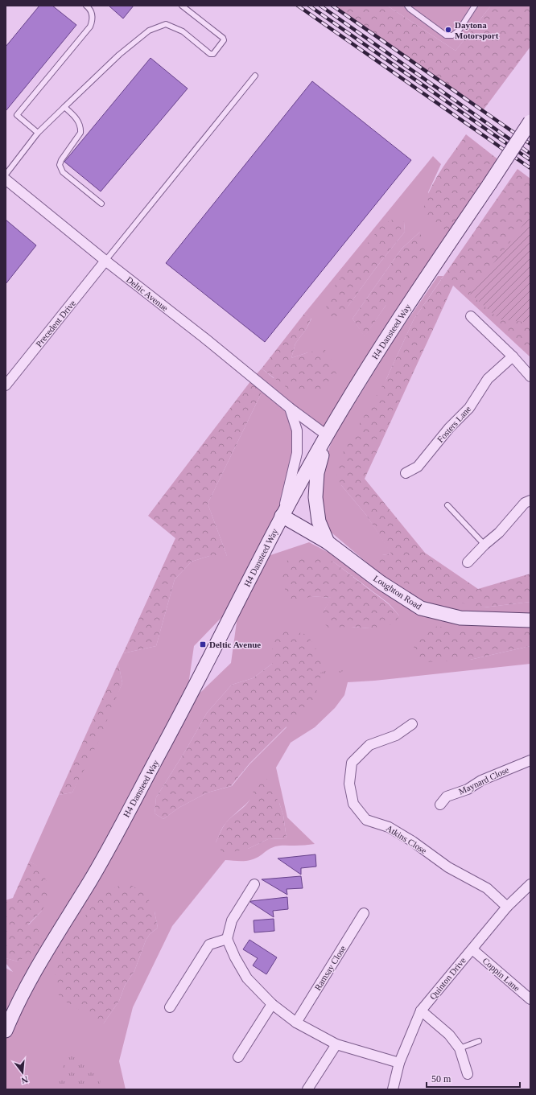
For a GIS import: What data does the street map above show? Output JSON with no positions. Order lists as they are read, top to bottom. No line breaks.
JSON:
{"streets":{"street":["Deltic Avenue","Precedent Drive","H4 Dansteed Way","Fosters Lane","Loughton Road","Maynard Close","Atkins Close","Ramsay Close","Coppin Lane","Quinton Drive"]},"crossings":[["Deltic Avenue","Precedent Drive"],["Deltic Avenue","H4 Dansteed Way"],["H4 Dansteed Way","Loughton Road"],["Atkins Close","Quinton Drive"],["Coppin Lane","Quinton Drive"]],"places":{"other":["Daytona Motorsport"],"transit":["Deltic Avenue"]},"scale_bar":"50 m","north":"bottom"}
